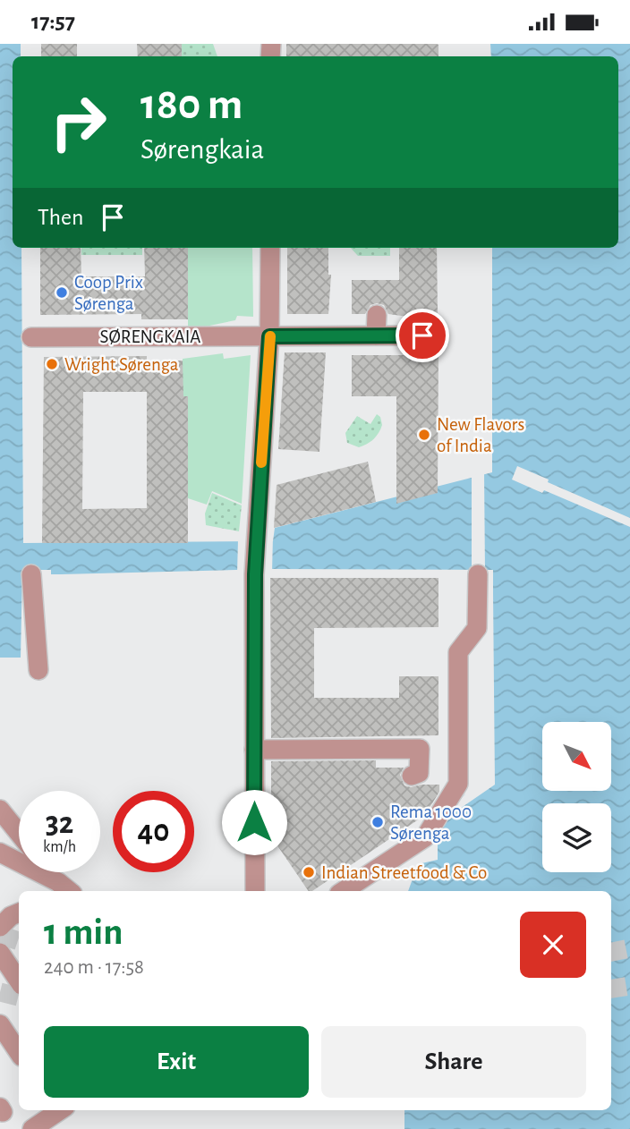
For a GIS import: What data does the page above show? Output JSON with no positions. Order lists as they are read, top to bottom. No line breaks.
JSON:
{"streets":{"street":["SØRENGKAIA"]},"places":["Coop Prix Sørenga","Wright Sørenga","New Flavors of India","Rema 1000 Sørenga","Indian Streetfood & Co"],"north":"bottom right","page":{"status":"17:57","turn":["180 m","Sørengkaia"],"then":"Then","speed":"32 km/h","limit":"40","heading":["1 min","240 m · 17:58"],"buttons":["Exit","Share"]}}
